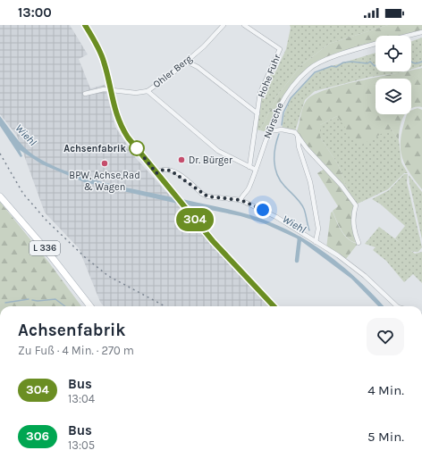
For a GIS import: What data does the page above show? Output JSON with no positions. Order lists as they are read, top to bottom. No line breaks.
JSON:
{"streets":{"main road":["L 336"],"street":["Ohler Berg","Hohe Fuhr","Nürsche"]},"water":["Wiehl"],"places":["Achsenfabrik","Dr. Bürger","BPW, Achse,Rad & Wagen"],"lines":["bus line 304"],"page":{"status":"13:00","on_map":"304","heading":["Achsenfabrik","Zu Fuß · 4 Min. · 270 m"],"list":[{"mark":"304","name":"Bus","note":"13:04","value":"4 Min."},{"mark":"306","name":"Bus","note":"13:05","value":"5 Min."}]}}
